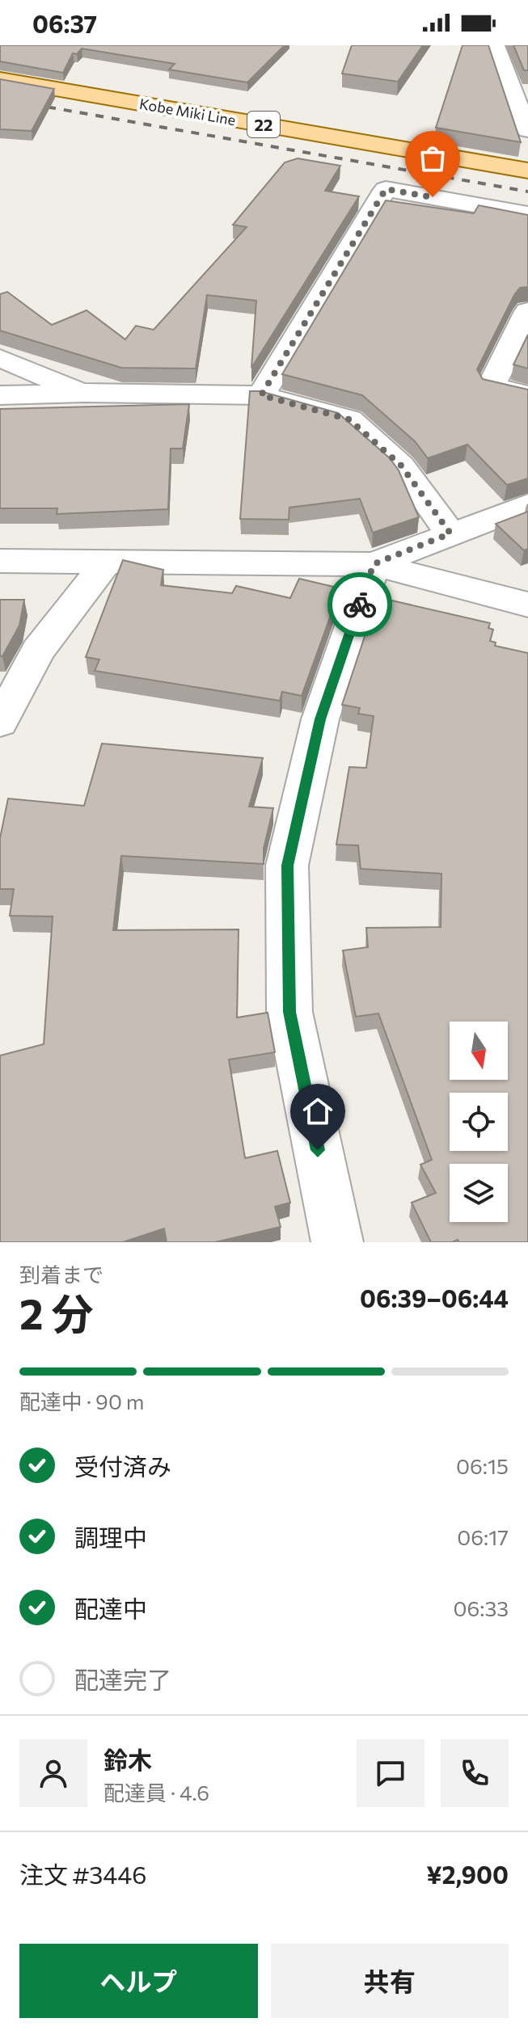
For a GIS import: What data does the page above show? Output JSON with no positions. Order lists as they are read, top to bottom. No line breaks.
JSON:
{"streets":{"main road":["Kobe Miki Line","22"]},"north":"bottom","page":{"status":"06:37","heading":["2 分","到着まで","06:39–06:44"],"panel":["鈴木","配達員 · 4.6","注文 #3446","¥2,900"],"bar":"配達中 · 90 m","list":[["受付済み","06:15"],["調理中","06:17"],["配達中","06:33"],"配達完了"],"buttons":["ヘルプ","共有"]}}
